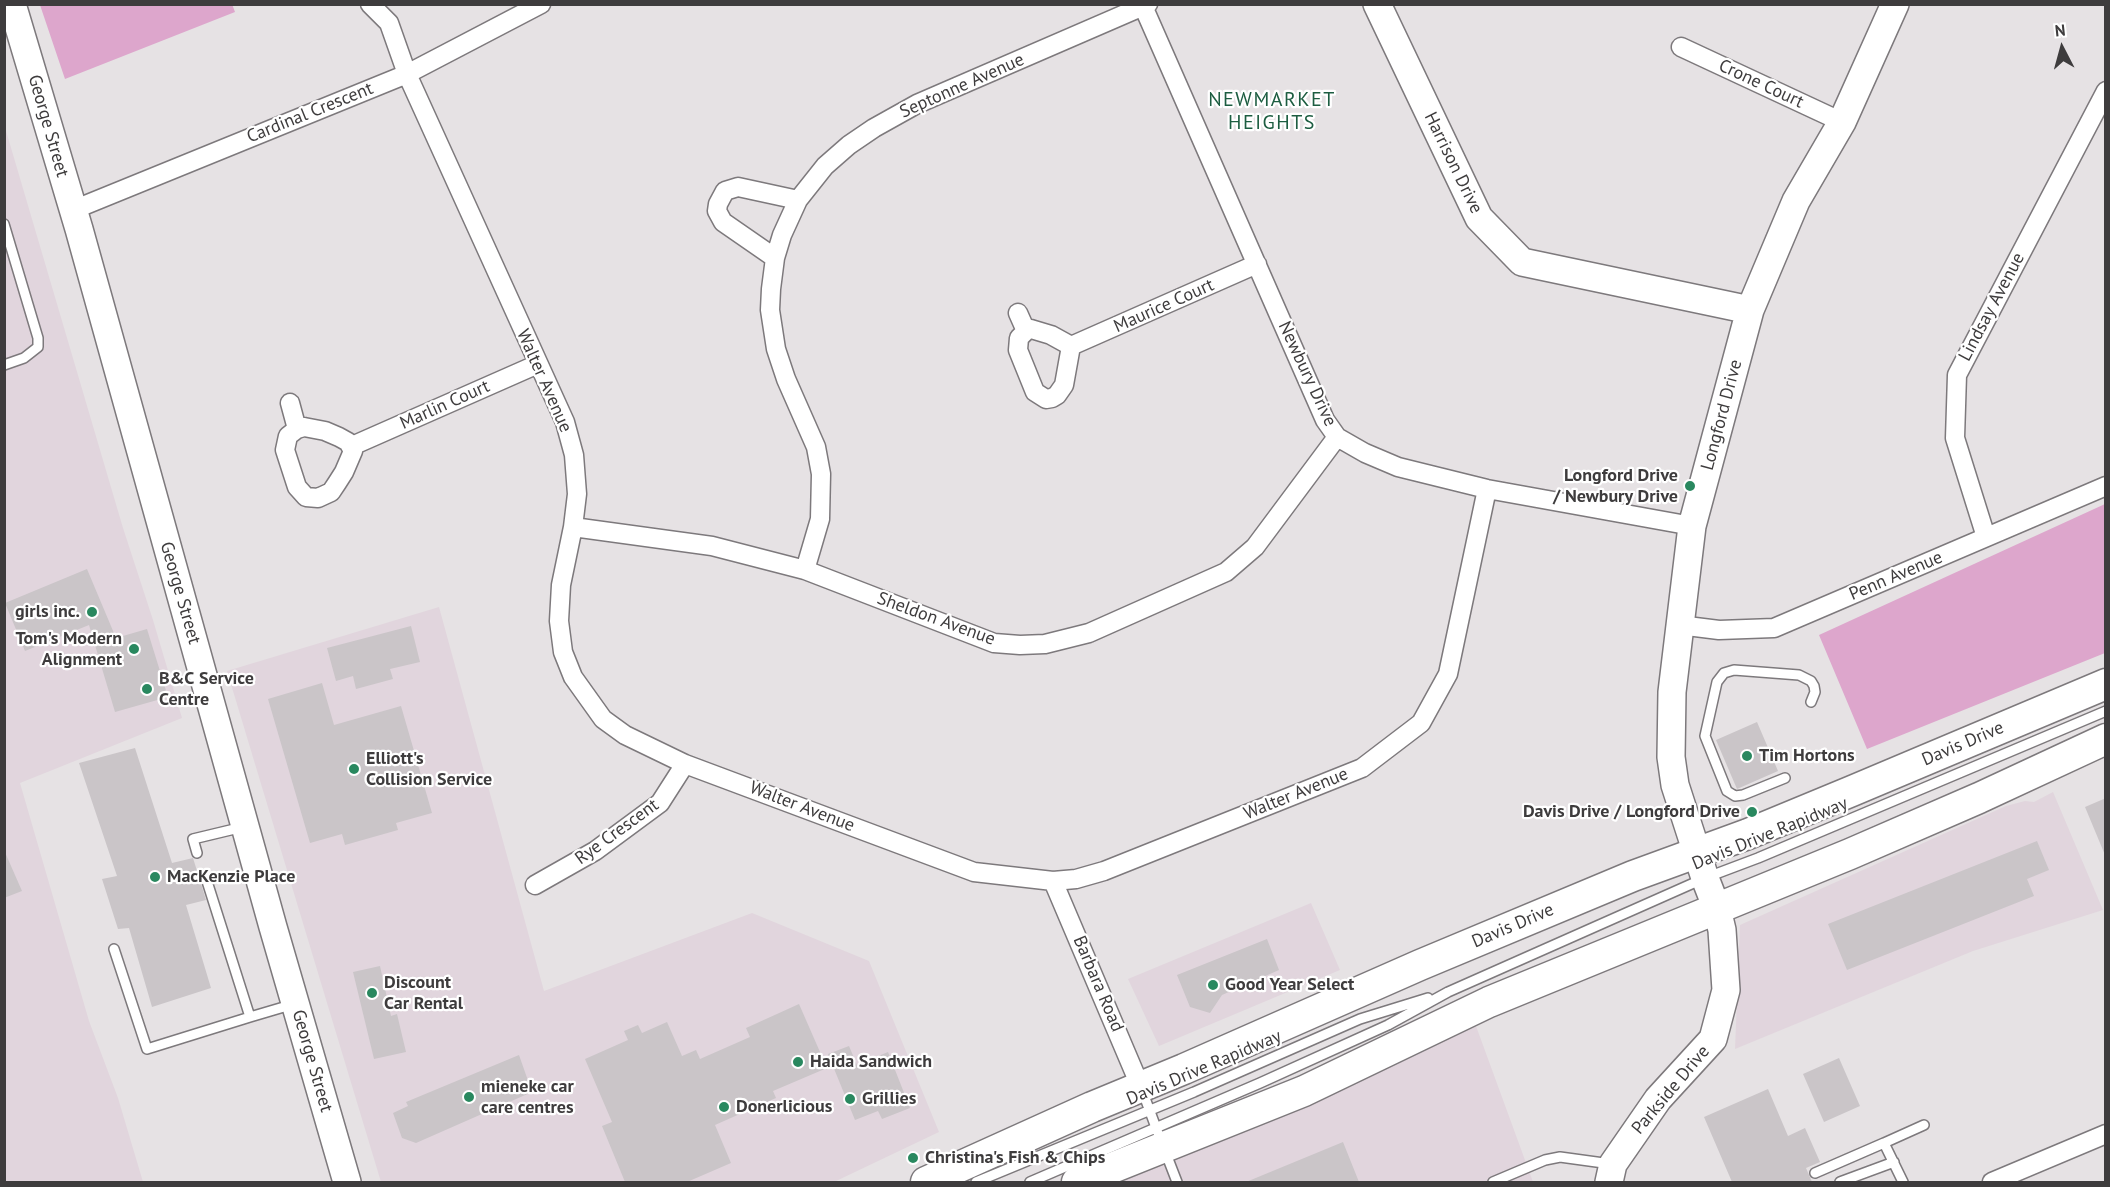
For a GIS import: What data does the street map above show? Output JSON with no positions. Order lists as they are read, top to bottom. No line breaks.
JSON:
{"streets":{"main road":["George Street","Harrison Drive","Longford Drive","Davis Drive","Parkside Drive"],"street":["Crone Court","Septonne Avenue","Cardinal Crescent","Maurice Court","Lindsay Avenue","Newbury Drive","Walter Avenue","Marlin Court","Penn Avenue","Sheldon Avenue","Rye Crescent","Barbara Road"],"lane":["Davis Drive Rapidway"]},"crossings":[["Crone Court","Longford Drive"],["Septonne Avenue","Newbury Drive"],["Septonne Avenue","Sheldon Avenue"],["Cardinal Crescent","George Street"],["Cardinal Crescent","Walter Avenue"],["Harrison Drive","Longford Drive"],["Maurice Court","Newbury Drive"],["Lindsay Avenue","Penn Avenue"],["Newbury Drive","Walter Avenue"],["Newbury Drive","Longford Drive"],["Newbury Drive","Sheldon Avenue"],["Walter Avenue","Marlin Court"],["Walter Avenue","Sheldon Avenue"],["Walter Avenue","Rye Crescent"],["Walter Avenue","Barbara Road"],["Longford Drive","Penn Avenue"],["Longford Drive","Davis Drive"],["Longford Drive","Davis Drive Rapidway"],["Longford Drive","Parkside Drive"],["Davis Drive","Davis Drive Rapidway"],["Davis Drive","Barbara Road"],["Davis Drive","Parkside Drive"],["Davis Drive Rapidway","Barbara Road"],["Davis Drive Rapidway","Parkside Drive"]],"districts":["NEWMARKET HEIGHTS"],"places":["Longford Drive / Newbury Drive","girls inc.","Tom's Modern Alignment","B&C Service Centre","Tim Hortons","Elliott's Collision Service","Davis Drive / Longford Drive","MacKenzie Place","Good Year Select","Discount Car Rental","Haida Sandwich","mieneke car care centres","Grillies","Donerlicious","Christina's Fish & Chips"],"north":"top"}
